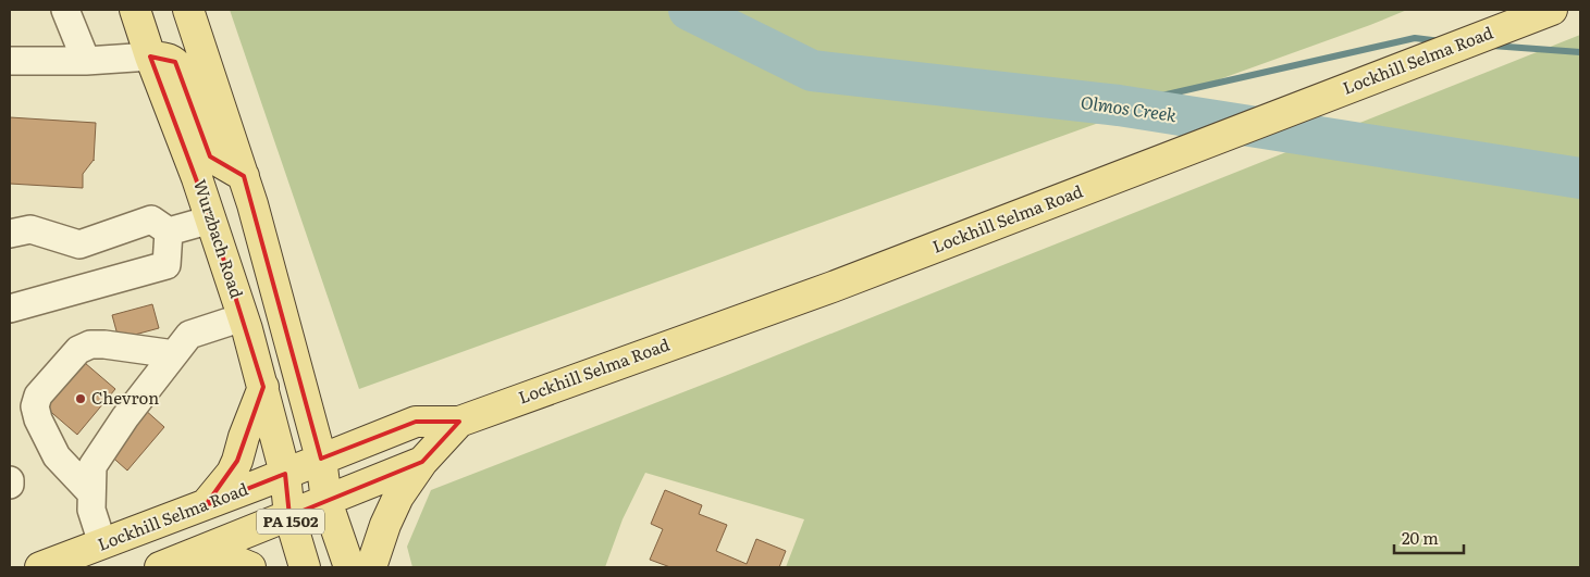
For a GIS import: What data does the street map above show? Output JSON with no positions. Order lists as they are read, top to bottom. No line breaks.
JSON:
{"streets":{"main road":["Lockhill Selma Road","Wurzbach Road","PA 1502"]},"crossings":[["Lockhill Selma Road","Wurzbach Road"],["Lockhill Selma Road","PA 1502"],["Wurzbach Road","PA 1502"]],"water":["Olmos Creek"],"places":["Chevron"],"scale_bar":"20 m"}
